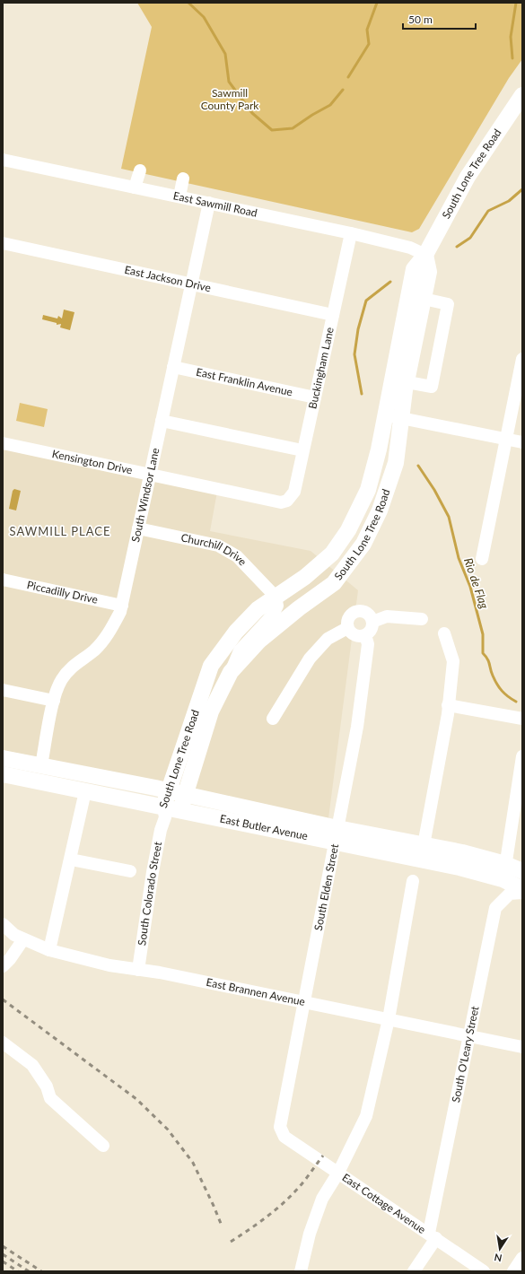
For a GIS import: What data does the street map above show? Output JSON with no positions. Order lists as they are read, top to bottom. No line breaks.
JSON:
{"streets":{"main road":["South Lone Tree Road","East Butler Avenue"],"street":["East Sawmill Road","East Jackson Drive","Buckingham Lane","East Franklin Avenue","Kensington Drive","South Windsor Lane","Churchill Drive","Piccadilly Drive","South Elden Street","South Colorado Street","East Brannen Avenue","South O'Leary Street","East Cottage Avenue"]},"crossings":[["South Lone Tree Road","East Sawmill Road"],["South Lone Tree Road","Churchill Drive"],["South Lone Tree Road","East Butler Avenue"],["South Lone Tree Road","South Colorado Street"],["East Sawmill Road","Buckingham Lane"],["East Sawmill Road","South Windsor Lane"],["East Jackson Drive","Buckingham Lane"],["East Jackson Drive","South Windsor Lane"],["Buckingham Lane","East Franklin Avenue"],["Buckingham Lane","Kensington Drive"],["East Franklin Avenue","South Windsor Lane"],["Kensington Drive","South Windsor Lane"],["South Windsor Lane","Churchill Drive"],["South Windsor Lane","Piccadilly Drive"],["South Windsor Lane","East Butler Avenue"],["East Butler Avenue","South Elden Street"],["East Butler Avenue","South Colorado Street"],["South Elden Street","East Brannen Avenue"],["South Elden Street","East Cottage Avenue"],["South Colorado Street","East Brannen Avenue"],["East Brannen Avenue","South O'Leary Street"],["South O'Leary Street","East Cottage Avenue"]],"districts":["SAWMILL PLACE"],"water":["Rio de Flag"],"parks":["Sawmill County Park"],"scale_bar":"50 m","north":"bottom"}
